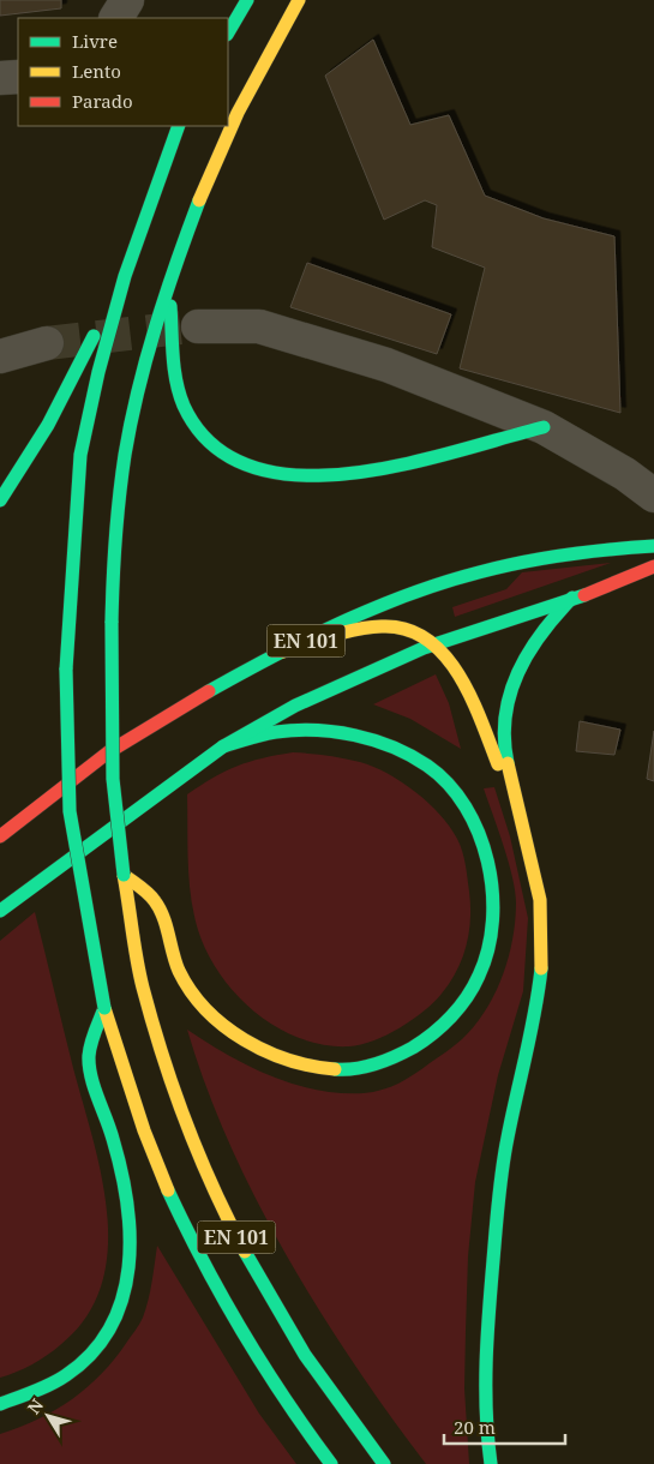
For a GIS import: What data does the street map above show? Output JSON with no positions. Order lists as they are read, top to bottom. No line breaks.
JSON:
{"streets":{"main road":["EN 101"]},"legend":["Livre","Lento","Parado"],"scale_bar":"20 m","north":"top left"}
